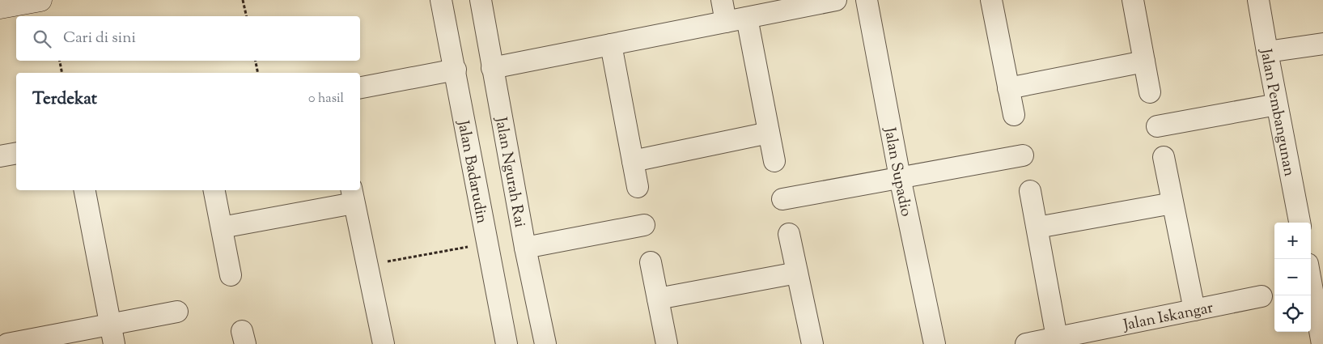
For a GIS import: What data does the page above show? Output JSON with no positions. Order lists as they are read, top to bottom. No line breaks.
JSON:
{"streets":{"street":["Jalan Pembangunan","Jalan Badarudin","Jalan Ngurah Rai","Jalan Supadio","Jalan Iskangar"]},"page":{"search":"Cari di sini","heading":["Terdekat","0 hasil"],"map_buttons":["+","−"]}}
